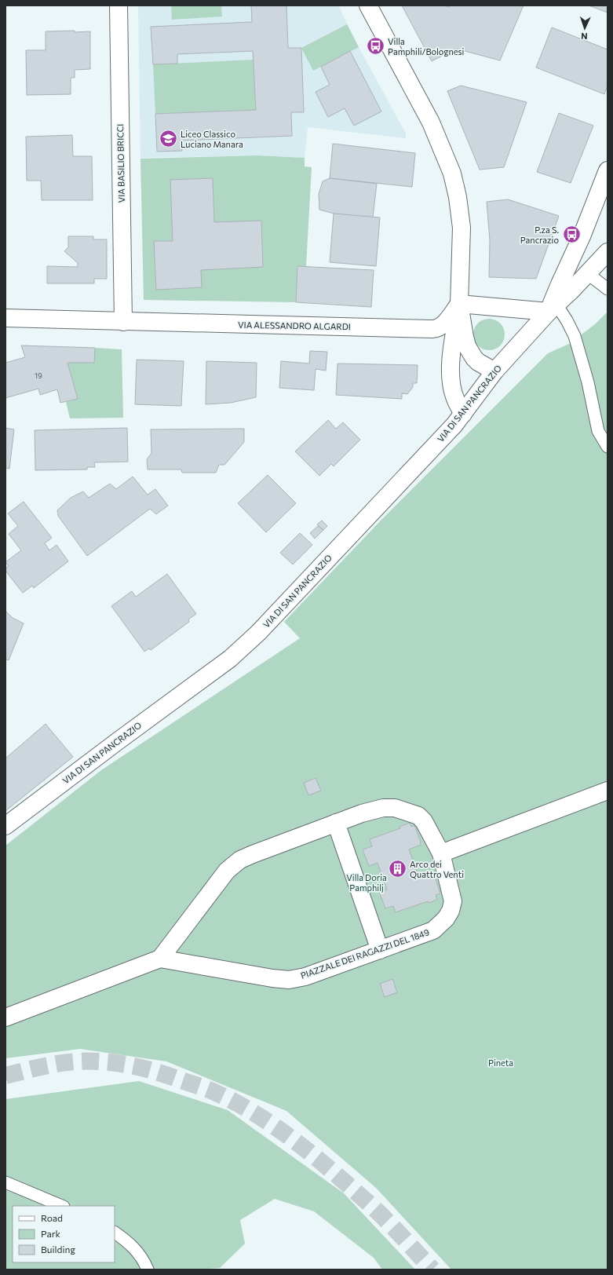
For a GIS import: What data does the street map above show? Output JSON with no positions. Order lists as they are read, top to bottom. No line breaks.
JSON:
{"streets":{"street":["VIA BASILIO BRICCI","VIA ALESSANDRO ALGARDI","VIA DI SAN PANCRAZIO","PIAZZALE DEI RAGAZZI DEL 1849"]},"crossings":[["VIA BASILIO BRICCI","VIA ALESSANDRO ALGARDI"]],"parks":["Villa Doria Pamphilj","Pineta"],"places":{"bus stop":["Villa Pamphili/Bolognesi","P.za S. Pancrazio"],"school or university":["Liceo Classico Luciano Manara"],"building":["Arco dei Quattro Venti"]},"house_numbers":["19"],"legend":["Road","Park","Building"],"north":"bottom"}
